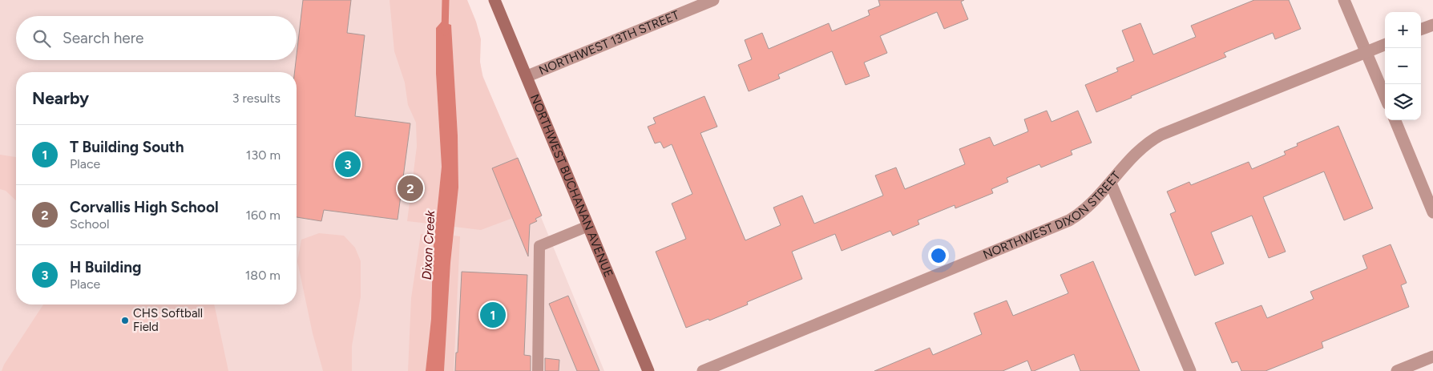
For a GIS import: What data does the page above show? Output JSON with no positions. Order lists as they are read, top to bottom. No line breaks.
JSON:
{"streets":{"street":["NORTHWEST 13TH STREET","NORTHWEST BUCHANAN AVENUE","NORTHWEST DIXON STREET"]},"crossings":[["NORTHWEST 13TH STREET","NORTHWEST BUCHANAN AVENUE"]],"water":["Dixon Creek"],"places":["CHS Softball Field"],"page":{"map_buttons":["+","−"],"search":"Search here","heading":["Nearby","3 results"],"list":[{"mark":"1","name":"T Building South","note":"Place","value":"130 m"},{"mark":"2","name":"Corvallis High School","note":"School","value":"160 m"},{"mark":"3","name":"H Building","note":"Place","value":"180 m"}],"pins":["3","2","1"]}}
